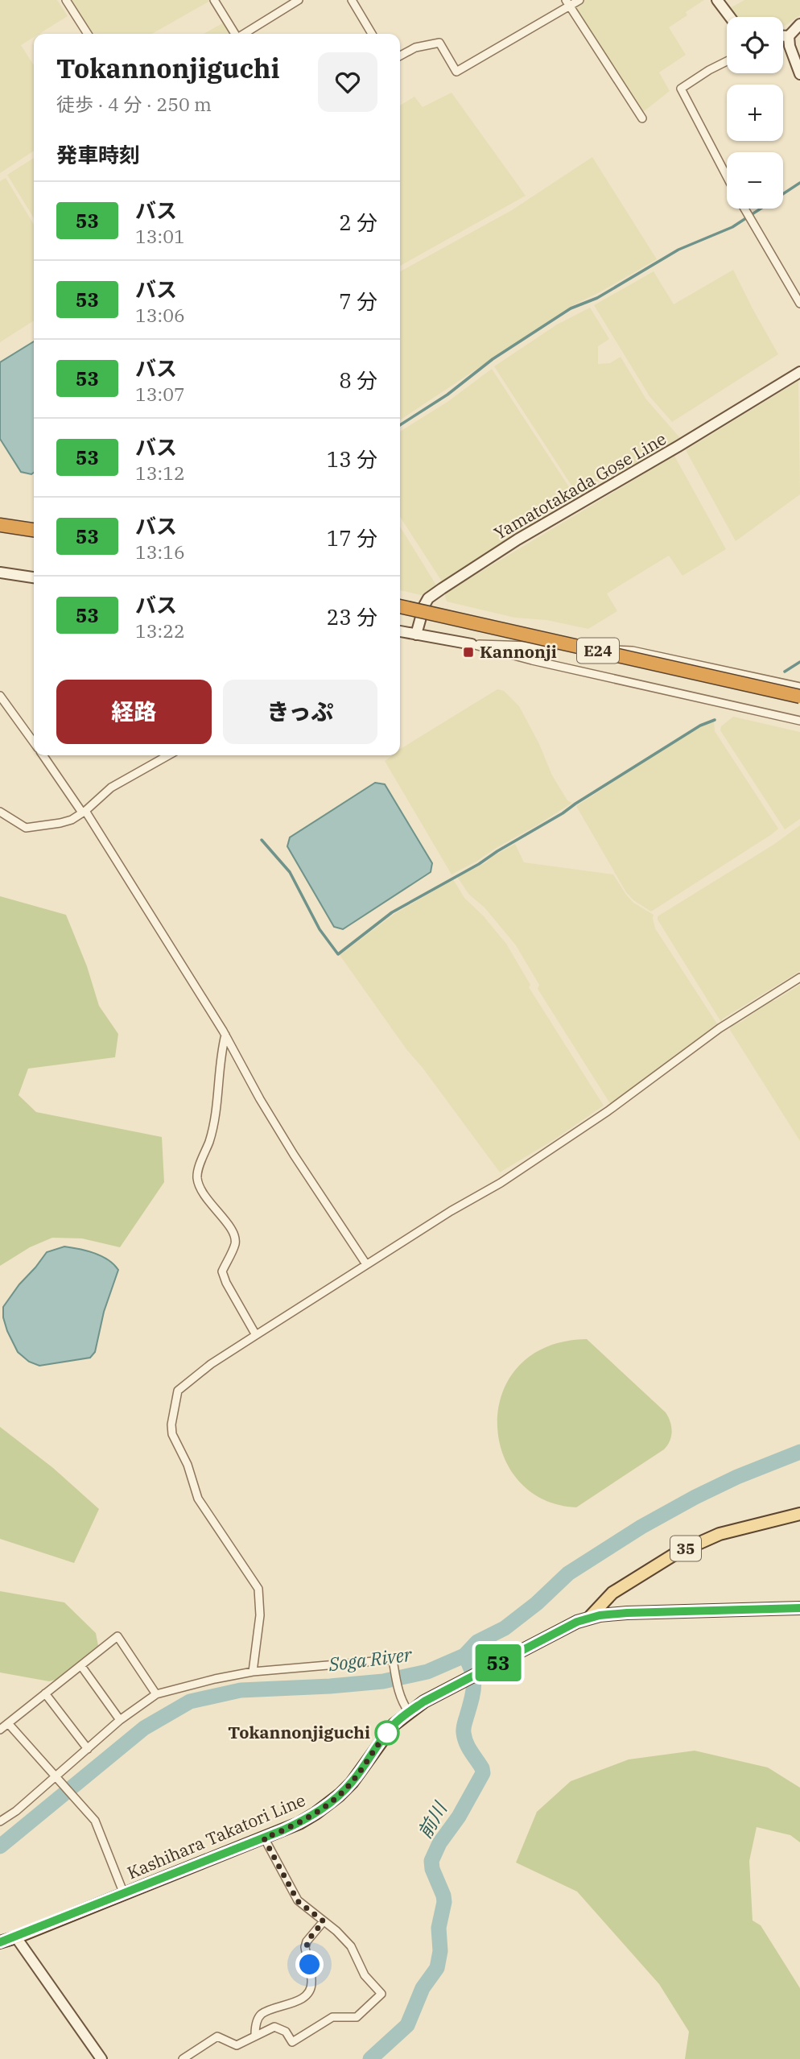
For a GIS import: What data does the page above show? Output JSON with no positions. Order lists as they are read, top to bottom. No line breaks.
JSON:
{"streets":{"highway":["E24"],"main road":["Yamatotakada Gose Line","35","Kashihara Takatori Line"]},"water":["Soga River","前川"],"places":{"transit":["Kannonji"],"other":["Tokannonjiguchi"]},"lines":["bus line 53"],"page":{"on_map":"53","map_buttons":["+","−"],"heading":[["Tokannonjiguchi","徒歩 · 4 分 · 250 m"],"発車時刻"],"list":[{"mark":"53","name":"バス","note":"13:01","value":"2 分"},{"mark":"53","name":"バス","note":"13:06","value":"7 分"},{"mark":"53","name":"バス","note":"13:07","value":"8 分"},{"mark":"53","name":"バス","note":"13:12","value":"13 分"},{"mark":"53","name":"バス","note":"13:16","value":"17 分"},{"mark":"53","name":"バス","note":"13:22","value":"23 分"}],"buttons":["経路","きっぷ"]}}
